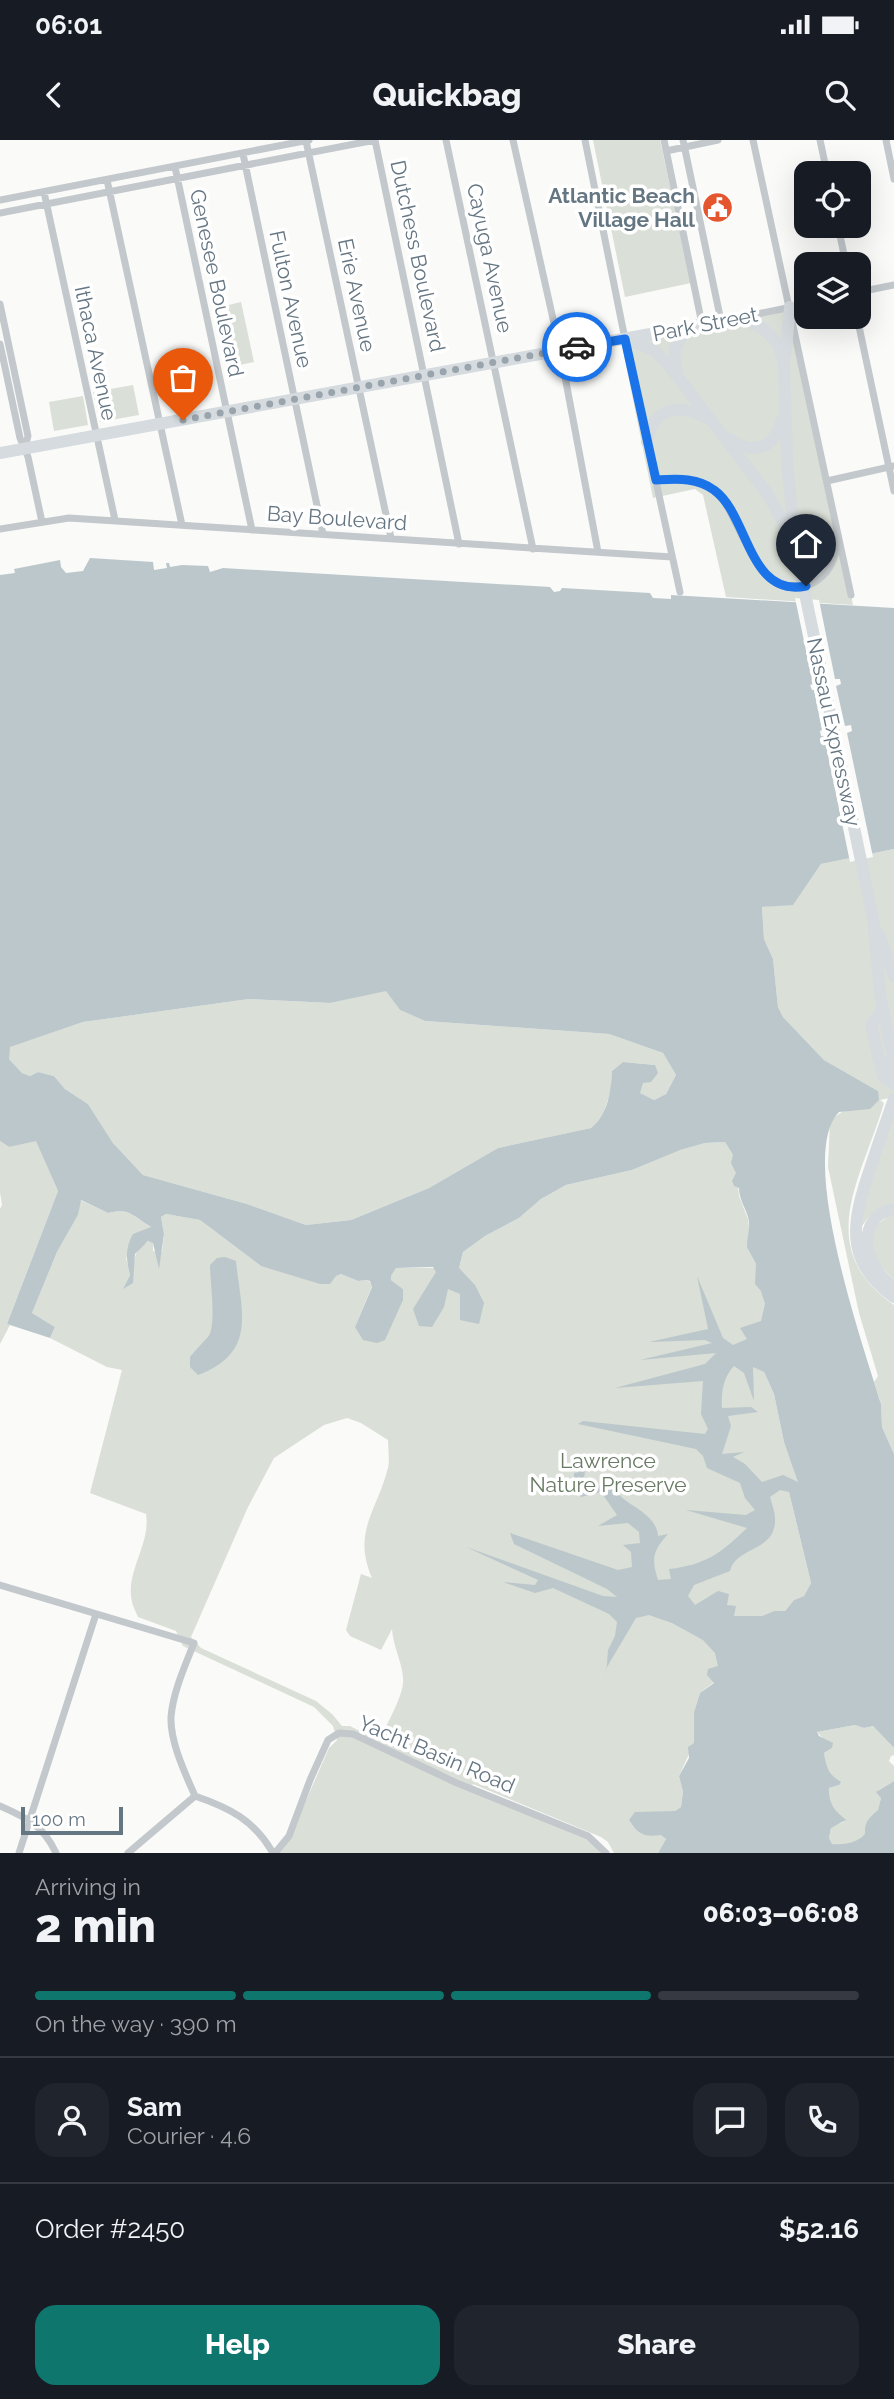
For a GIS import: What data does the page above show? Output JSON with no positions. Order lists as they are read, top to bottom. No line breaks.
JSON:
{"streets":{"highway":["Park Street","Nassau Expressway"],"street":["Dutchess Boulevard","Cayuga Avenue","Genesee Boulevard","Erie Avenue","Fulton Avenue","Ithaca Avenue","Bay Boulevard","Yacht Basin Road"]},"crossings":[["Dutchess Boulevard","Park Street"],["Dutchess Boulevard","Bay Boulevard"],["Cayuga Avenue","Park Street"],["Cayuga Avenue","Bay Boulevard"],["Genesee Boulevard","Park Street"],["Genesee Boulevard","Bay Boulevard"],["Erie Avenue","Park Street"],["Erie Avenue","Bay Boulevard"],["Fulton Avenue","Park Street"],["Fulton Avenue","Bay Boulevard"],["Park Street","Ithaca Avenue"],["Park Street","Nassau Expressway"],["Ithaca Avenue","Bay Boulevard"]],"parks":["Lawrence Nature Preserve"],"places":{"public building":["Atlantic Beach Village Hall"]},"scale_bar":"100 m","page":{"status":"06:01","header":"Quickbag","scale":"100 m","heading":["2 min","Arriving in","06:03–06:08"],"panel":["Sam","Courier · 4.6","Order #2450","$52.16"],"bar":"On the way · 390 m","buttons":["Help","Share"]}}
